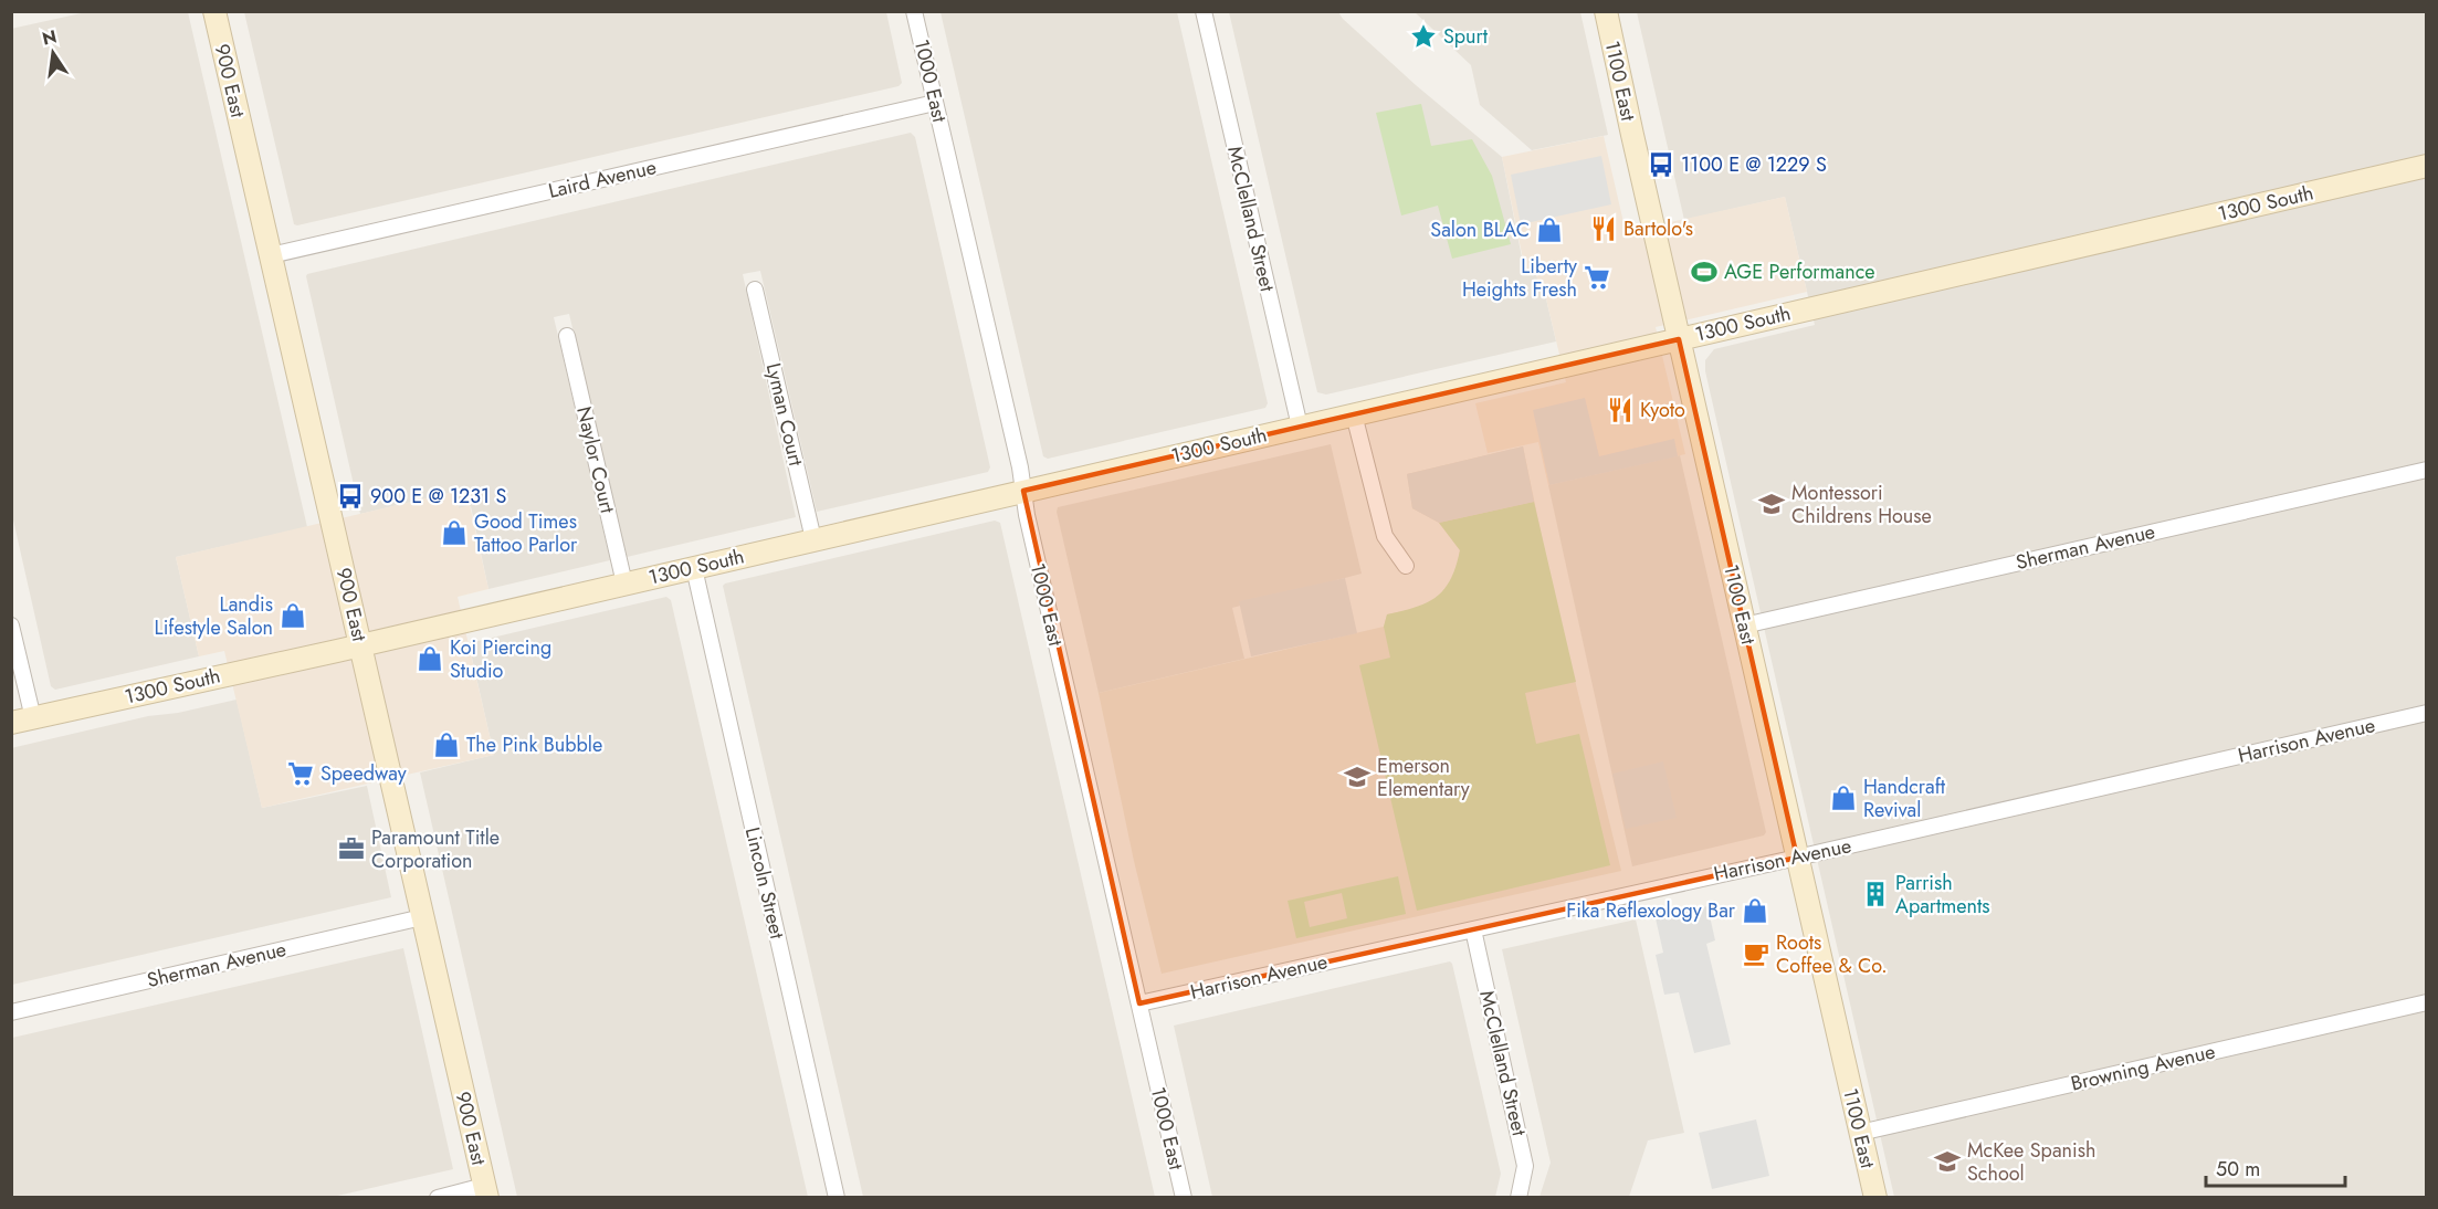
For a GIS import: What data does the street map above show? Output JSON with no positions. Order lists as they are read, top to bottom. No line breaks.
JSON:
{"streets":{"street":["900 East","1000 East","1100 East","Laird Avenue","1300 South","McClelland Street","Lyman Court","Naylor Court","Sherman Avenue","Harrison Avenue","Lincoln Street","Browning Avenue"]},"crossings":[["900 East","Laird Avenue"],["900 East","1300 South"],["900 East","Sherman Avenue"],["1000 East","Laird Avenue"],["1000 East","1300 South"],["1000 East","Harrison Avenue"],["1100 East","1300 South"],["1100 East","Sherman Avenue"],["1100 East","Harrison Avenue"],["1100 East","Browning Avenue"],["1300 South","McClelland Street"],["1300 South","Lyman Court"],["1300 South","Naylor Court"],["1300 South","Lincoln Street"],["McClelland Street","Harrison Avenue"]],"places":{"place":["Spurt"],"bus stop":["1100 E @ 1229 S","900 E @ 1231 S"],"restaurant":["Bartolo's","Kyoto"],"shop":["Salon BLAC","Good Times Tattoo Parlor","Landis Lifestyle Salon","Koi Piercing Studio","The Pink Bubble","Handcraft Revival","Fika Reflexology Bar"],"sports":["AGE Performance"],"supermarket":["Liberty Heights Fresh","Speedway"],"school or university":["Montessori Childrens House","Emerson Elementary","McKee Spanish School"],"office":["Paramount Title Corporation"],"building":["Parrish Apartments"],"cafe":["Roots Coffee & Co."]},"scale_bar":"50 m","north":"top"}
